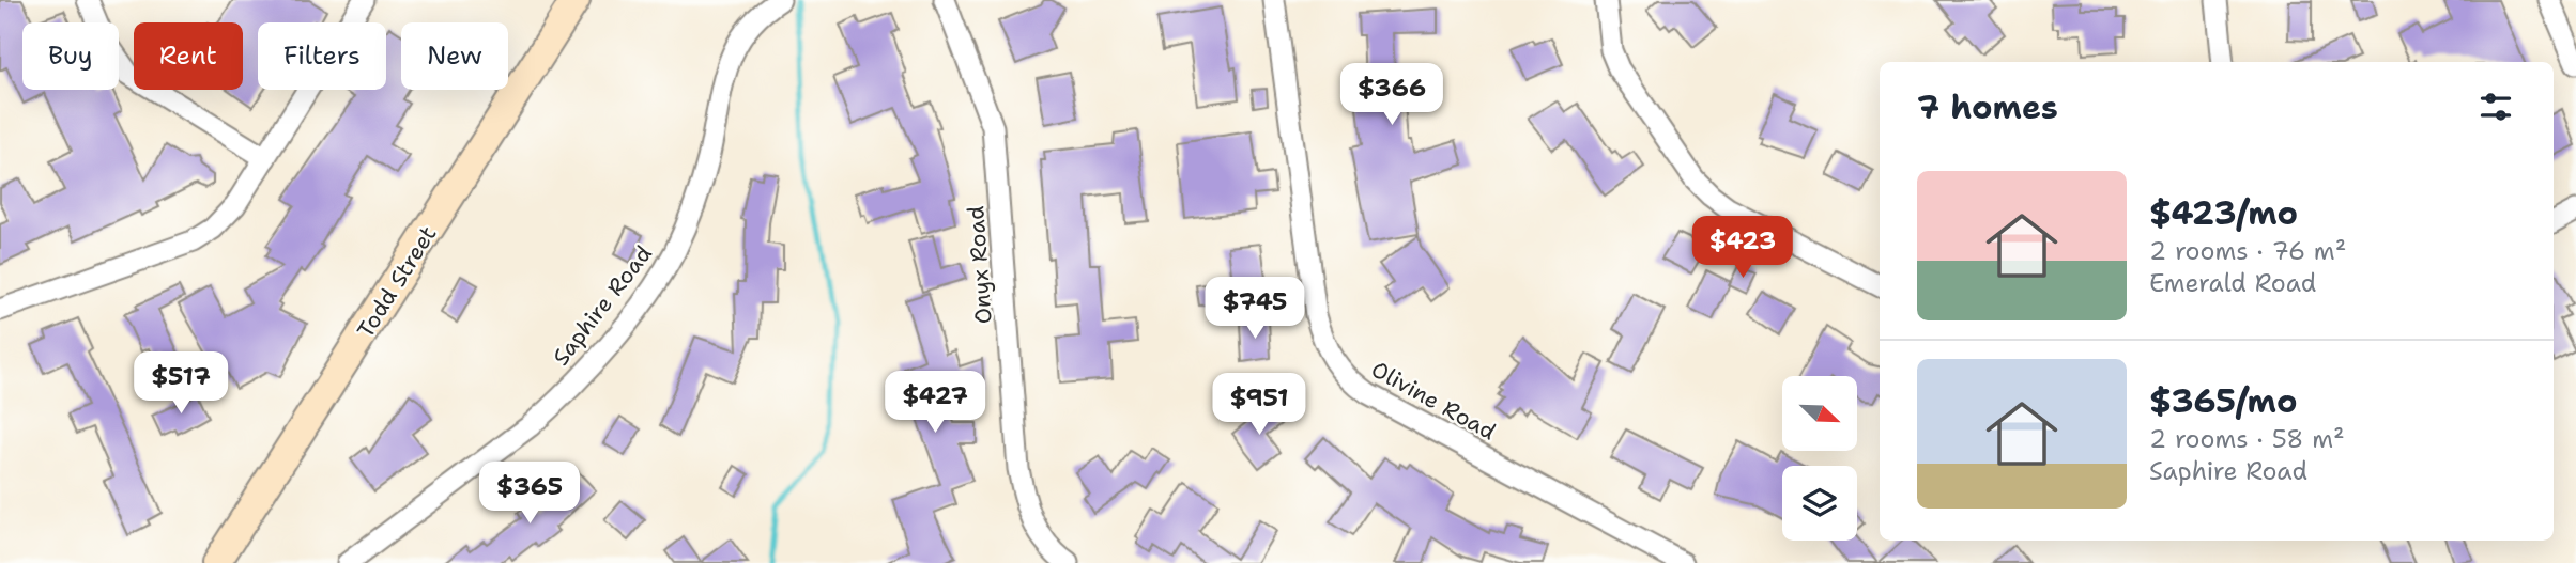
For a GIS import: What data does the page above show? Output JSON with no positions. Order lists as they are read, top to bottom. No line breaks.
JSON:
{"streets":{"street":["Onyx Road","Todd Street","Saphire Road","Olivine Road"]},"north":"bottom right","page":{"chip":["Buy","Rent","Filters","New"],"heading":"7 homes","price":["$366","$423","$745","$517","$427","$951","$365"],"list":[{"name":"$423/mo","note":"2 rooms · 76 m² · Emerald Road"},{"name":"$365/mo","note":"2 rooms · 58 m² · Saphire Road"}]}}
